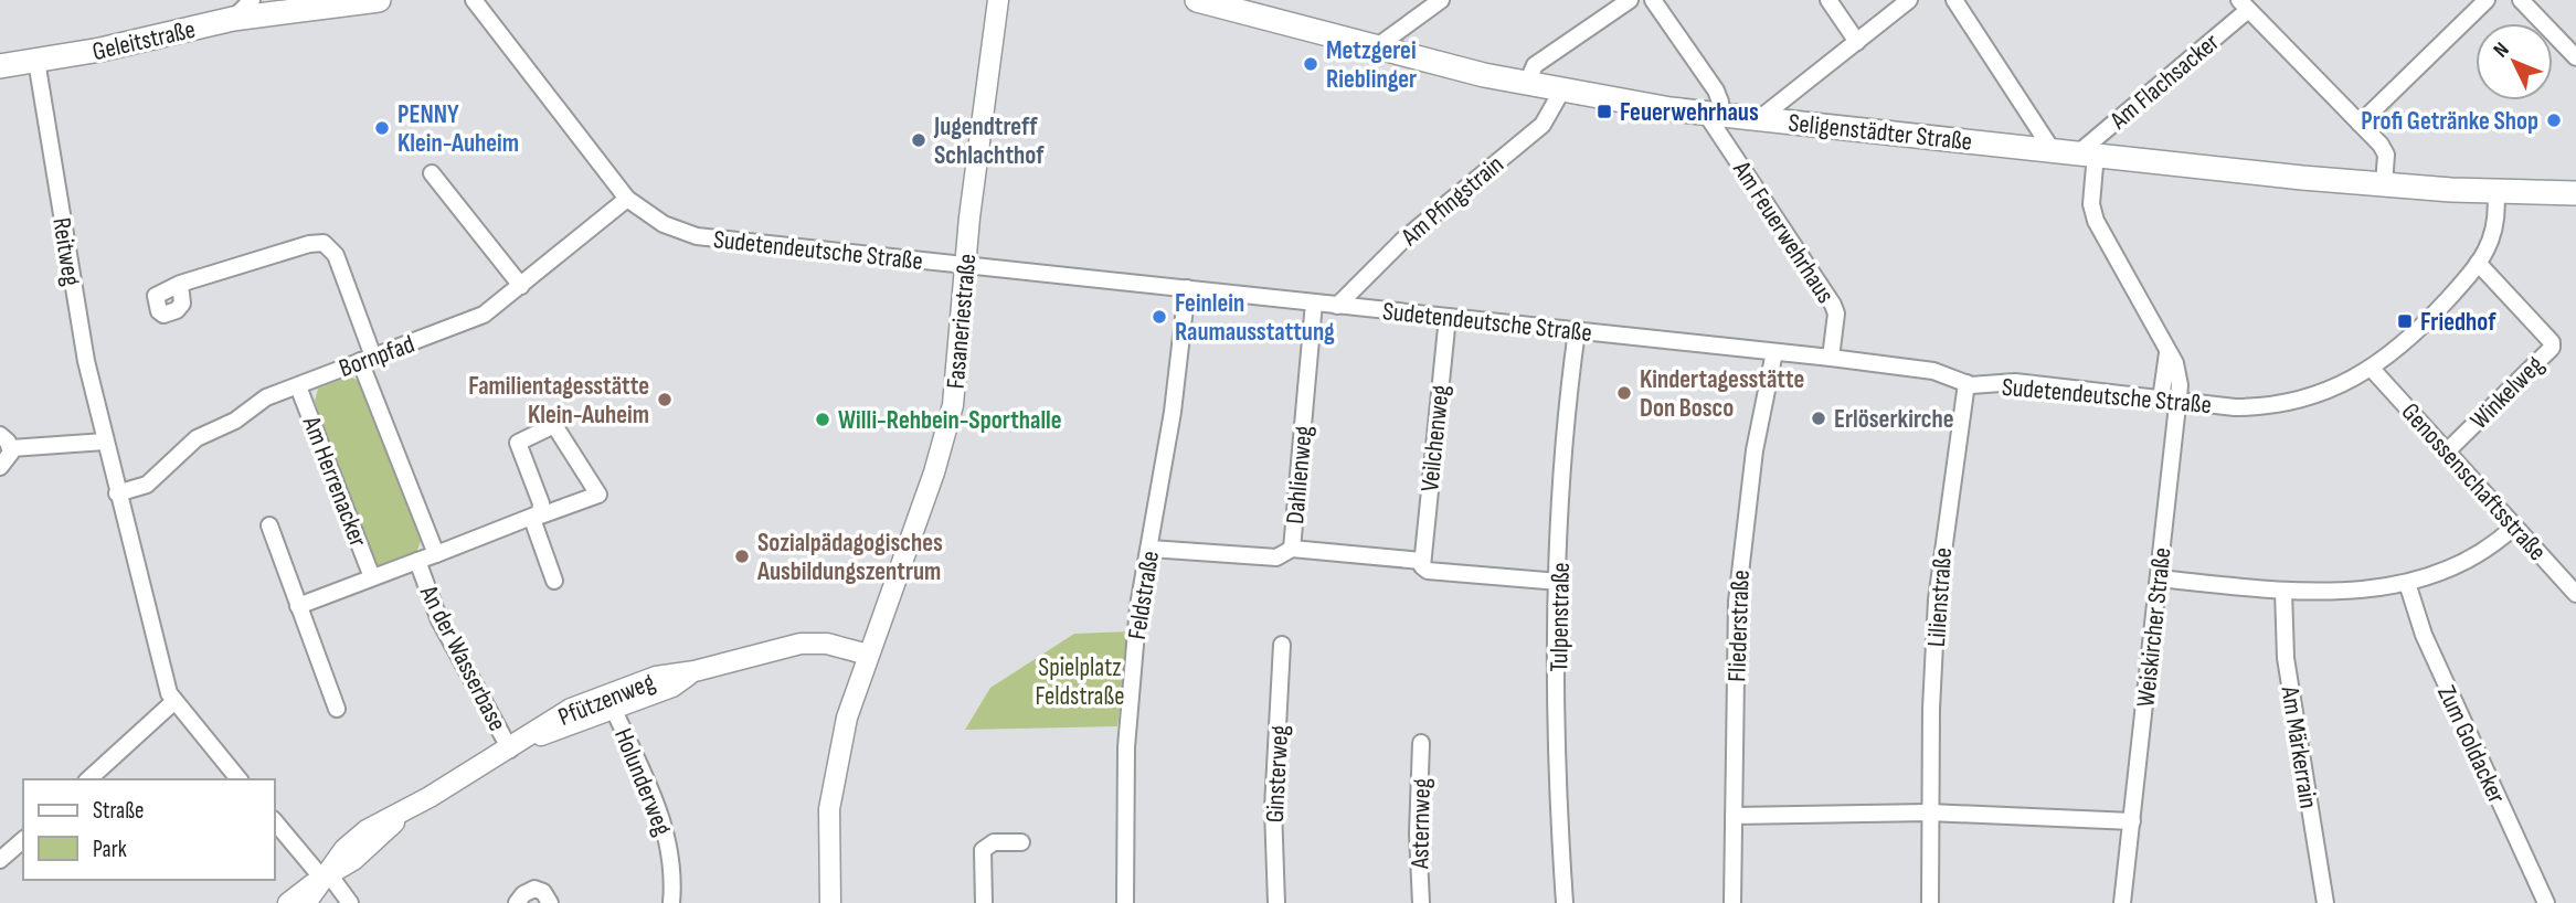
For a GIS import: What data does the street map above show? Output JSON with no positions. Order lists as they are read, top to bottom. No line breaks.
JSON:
{"streets":{"main road":["Geleitstraße","Seligenstädter Straße"],"street":["Am Flachsacker","Am Pfingstrain","Am Feuerwehrhaus","Sudetendeutsche Straße","Reitweg","Fasaneriestraße","Bornpfad","Winkelweg","Veilchenweg","Dahlienweg","Am Herrenacker","Genossenschaftsstraße","Feldstraße","Lilienstraße","Tulpenstraße","Fliederstraße","Weiskircher Straße","An der Wasserbase","Pfützenweg","Zum Goldacker","Am Märkerrain","Ginsterweg","Holunderweg","Asternweg"]},"crossings":[["Geleitstraße","Reitweg"],["Am Flachsacker","Seligenstädter Straße"],["Am Flachsacker","Weiskircher Straße"],["Seligenstädter Straße","Am Pfingstrain"],["Seligenstädter Straße","Am Feuerwehrhaus"],["Seligenstädter Straße","Sudetendeutsche Straße"],["Seligenstädter Straße","Weiskircher Straße"],["Am Pfingstrain","Sudetendeutsche Straße"],["Am Feuerwehrhaus","Sudetendeutsche Straße"],["Sudetendeutsche Straße","Fasaneriestraße"],["Sudetendeutsche Straße","Bornpfad"],["Sudetendeutsche Straße","Winkelweg"],["Sudetendeutsche Straße","Veilchenweg"],["Sudetendeutsche Straße","Dahlienweg"],["Sudetendeutsche Straße","Genossenschaftsstraße"],["Sudetendeutsche Straße","Feldstraße"],["Sudetendeutsche Straße","Lilienstraße"],["Sudetendeutsche Straße","Tulpenstraße"],["Sudetendeutsche Straße","Fliederstraße"],["Sudetendeutsche Straße","Weiskircher Straße"],["Reitweg","Bornpfad"],["Fasaneriestraße","Pfützenweg"],["Bornpfad","Am Herrenacker"],["Bornpfad","An der Wasserbase"],["Winkelweg","Genossenschaftsstraße"],["Dahlienweg","Feldstraße"],["An der Wasserbase","Pfützenweg"],["Pfützenweg","Holunderweg"]],"parks":["Spielplatz Feldstraße"],"places":{"other":["Metzgerei Rieblinger","Profi Getränke Shop","PENNY Klein-Auheim","Jugendtreff Schlachthof","Feinlein Raumausstattung","Kindertagesstätte Don Bosco","Familientagesstätte Klein-Auheim","Erlöserkirche","Willi-Rehbein-Sporthalle","Sozialpädagogisches Ausbildungszentrum"],"transit":["Feuerwehrhaus","Friedhof"]},"legend":["Straße","Park"],"north":"top left"}
